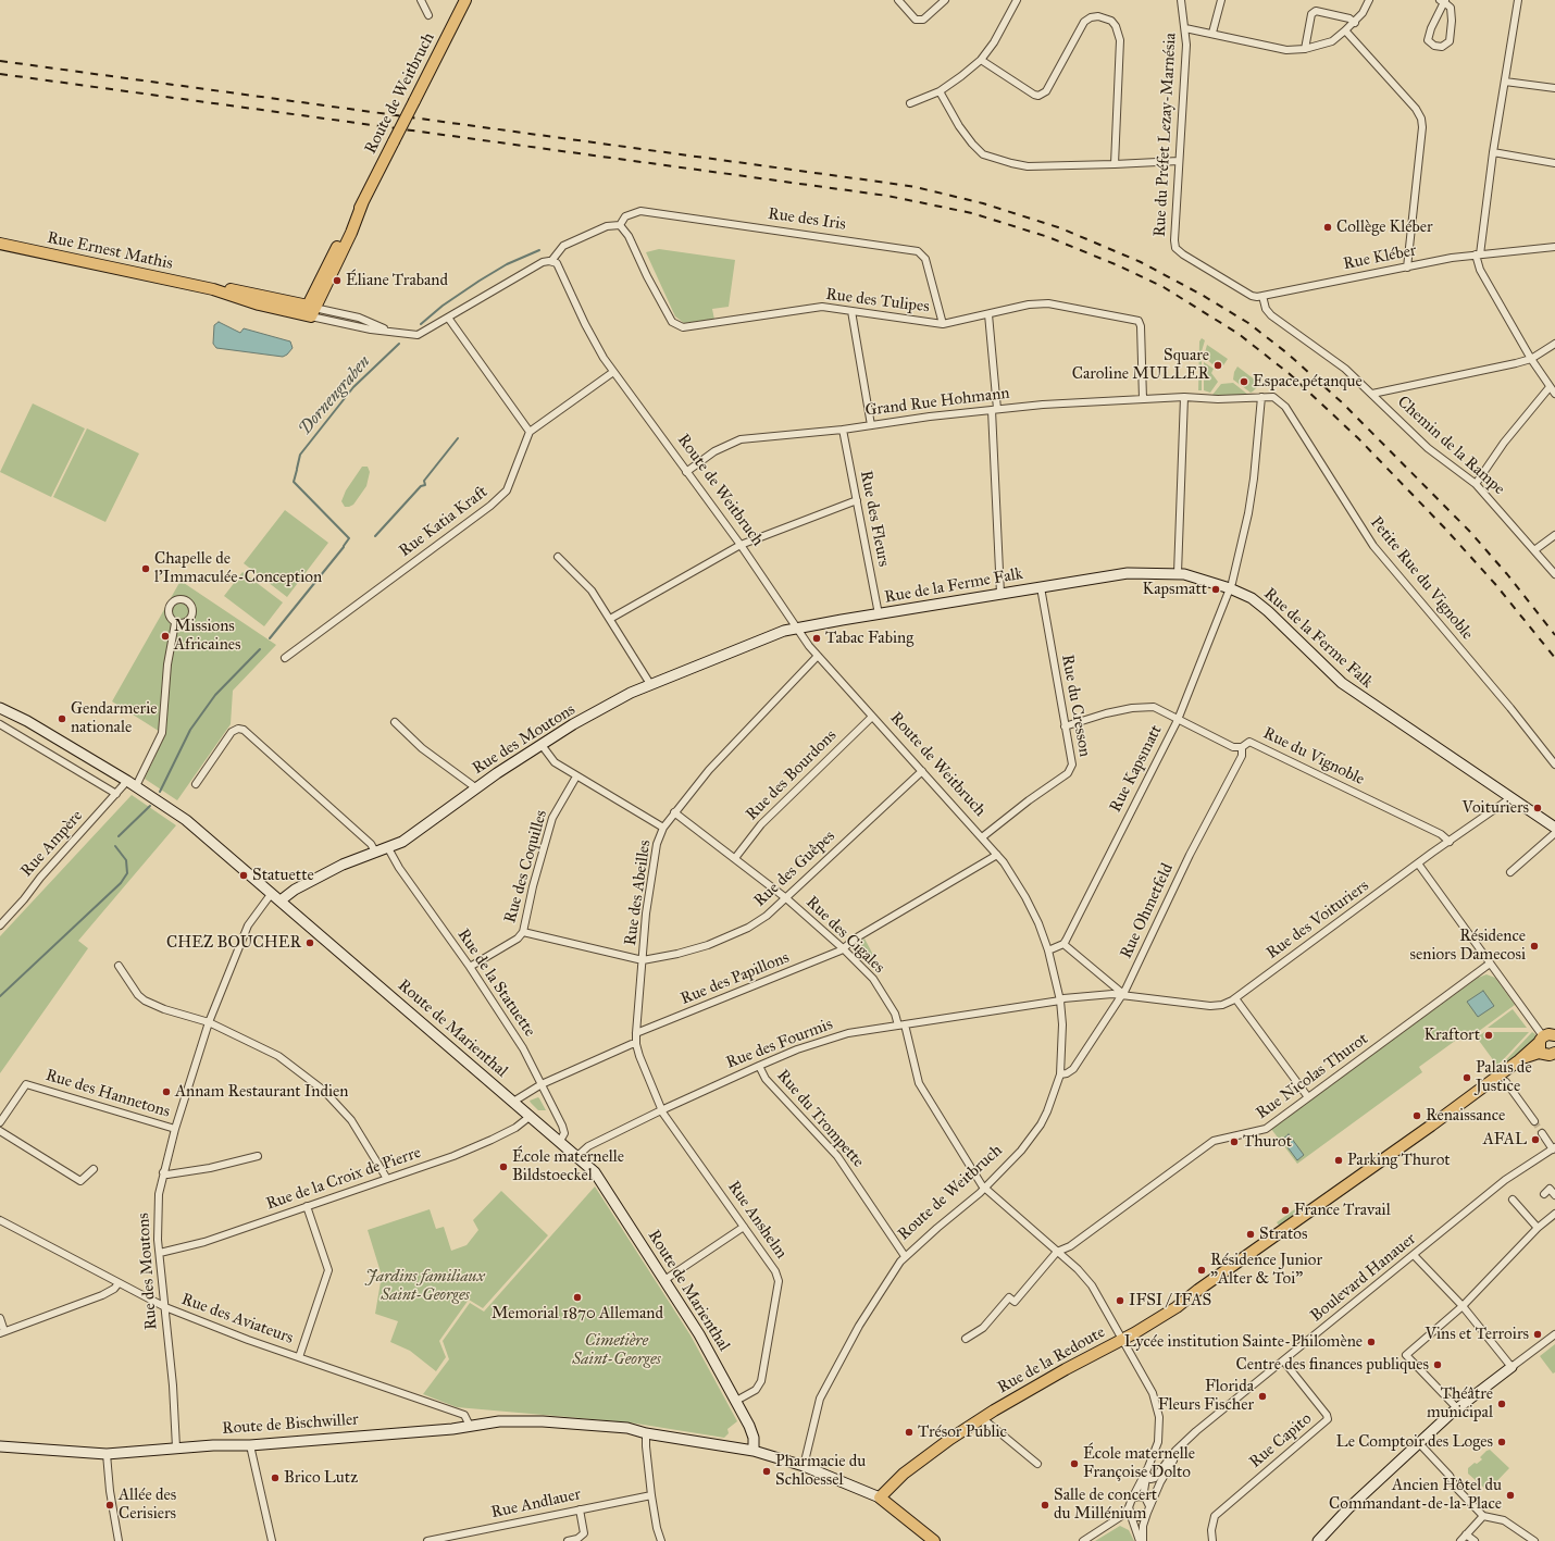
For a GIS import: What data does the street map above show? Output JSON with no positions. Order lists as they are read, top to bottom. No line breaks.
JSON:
{"streets":{"main road":["Route de Weitbruch","Rue Ernest Mathis","Rue de la Redoute","Route de Bischwiller"],"street":["Rue du Préfet Lezay-Marnésia","Rue des Iris","Rue Kléber","Rue des Tulipes","Grand Rue Hohmann","Chemin de la Rampe","Rue des Fleurs","Rue Katia Kraft","Petite Rue du Vignoble","Rue de la Ferme Falk","Rue du Cresson","Rue des Moutons","Rue du Vignoble","Rue Kapsmatt","Rue des Bourdons","Rue Ampère","Rue des Coquilles","Rue des Guêpes","Rue des Abeilles","Rue Ohmetfeld","Rue des Voituriers","Rue des Cigales","Rue des Papillons","Rue de la Statuette","Route de Marienthal","Rue des Fourmis","Rue Nicolas Thurot","Rue des Hannetons","Rue du Trompette","Rue de la Croix de Pierre","Rue Anshelm","Boulevard Hanauer","Rue des Aviateurs","Rue Capito","Rue Andlauer"]},"crossings":[["Route de Weitbruch","Rue Ernest Mathis"],["Route de Weitbruch","Grand Rue Hohmann"],["Route de Weitbruch","Rue de la Ferme Falk"],["Route de Weitbruch","Rue du Cresson"],["Route de Weitbruch","Rue des Moutons"],["Route de Weitbruch","Rue des Bourdons"],["Route de Weitbruch","Rue des Guêpes"],["Route de Weitbruch","Rue des Abeilles"],["Route de Weitbruch","Rue Ohmetfeld"],["Route de Weitbruch","Rue des Voituriers"],["Route de Weitbruch","Rue des Cigales"],["Route de Weitbruch","Rue des Papillons"],["Route de Weitbruch","Rue des Fourmis"],["Route de Weitbruch","Rue du Trompette"],["Route de Weitbruch","Route de Bischwiller"],["Rue du Préfet Lezay-Marnésia","Rue Kléber"],["Rue du Préfet Lezay-Marnésia","Chemin de la Rampe"],["Rue des Iris","Rue des Tulipes"],["Rue Kléber","Chemin de la Rampe"],["Rue des Tulipes","Grand Rue Hohmann"],["Grand Rue Hohmann","Rue des Fleurs"],["Grand Rue Hohmann","Petite Rue du Vignoble"],["Rue des Fleurs","Rue de la Ferme Falk"],["Petite Rue du Vignoble","Rue Kapsmatt"],["Rue de la Ferme Falk","Rue du Cresson"],["Rue de la Ferme Falk","Rue des Moutons"],["Rue de la Ferme Falk","Rue Kapsmatt"],["Rue de la Ferme Falk","Rue des Voituriers"],["Rue du Cresson","Rue du Vignoble"],["Rue des Moutons","Rue de la Statuette"],["Rue des Moutons","Route de Marienthal"],["Rue des Moutons","Rue des Hannetons"],["Rue des Moutons","Rue de la Croix de Pierre"],["Rue des Moutons","Rue des Aviateurs"],["Rue des Moutons","Route de Bischwiller"],["Rue du Vignoble","Rue Kapsmatt"],["Rue du Vignoble","Rue Ohmetfeld"],["Rue du Vignoble","Rue des Voituriers"],["Rue des Bourdons","Rue des Cigales"],["Rue Ampère","Route de Marienthal"],["Rue des Coquilles","Rue de la Statuette"],["Rue des Guêpes","Rue des Abeilles"],["Rue des Guêpes","Rue des Cigales"],["Rue des Abeilles","Rue des Cigales"],["Rue des Abeilles","Rue des Papillons"],["Rue des Abeilles","Rue des Fourmis"],["Rue des Abeilles","Rue Anshelm"],["Rue Ohmetfeld","Rue des Voituriers"],["Rue des Voituriers","Rue des Fourmis"],["Rue des Cigales","Rue des Papillons"],["Rue des Cigales","Rue des Fourmis"],["Rue des Cigales","Rue Nicolas Thurot"],["Rue des Cigales","Boulevard Hanauer"],["Rue des Cigales","Rue de la Redoute"],["Rue de la Statuette","Route de Marienthal"],["Route de Marienthal","Rue des Fourmis"],["Route de Marienthal","Rue de la Croix de Pierre"],["Route de Marienthal","Rue Anshelm"],["Route de Marienthal","Route de Bischwiller"],["Rue des Fourmis","Rue du Trompette"],["Rue des Fourmis","Rue Anshelm"],["Boulevard Hanauer","Rue Capito"],["Rue des Aviateurs","Route de Bischwiller"],["Rue de la Redoute","Route de Bischwiller"]],"water":["Dornengraben"],"parks":["Jardins familiaux Saint-Georges","Cimetière Saint-Georges"],"places":["Collège Kléber","Éliane Traband","Square Caroline MULLER","Espace pétanque","Chapelle de l'Immaculée-Conception","Kapsmatt","Missions Africaines","Tabac Fabing","Gendarmerie nationale","Voituriers","Statuette","CHEZ BOUCHER","Résidence seniors Damecosi","Kraftort","Palais de Justice","Annam Restaurant Indien","Renaissance","AFAL","Thurot","Parking Thurot","École maternelle Bildstoeckel","France Travail","Stratos","Résidence Junior \"Alter & Toi\"","Memorial 1870 Allemand","IFSI / IFAS","Vins et Terroirs","Lycée institution Sainte-Philomène","Centre des finances publiques","Florida Fleurs Fischer","Théâtre municipal","Trésor Public","Le Comptoir des Loges","École maternelle Françoise Dolto","Pharmacie du Schloessel","Brico Lutz","Ancien Hôtel du Commandant-de-la-Place","Allée des Cerisiers","Salle de concert du Millénium"]}
